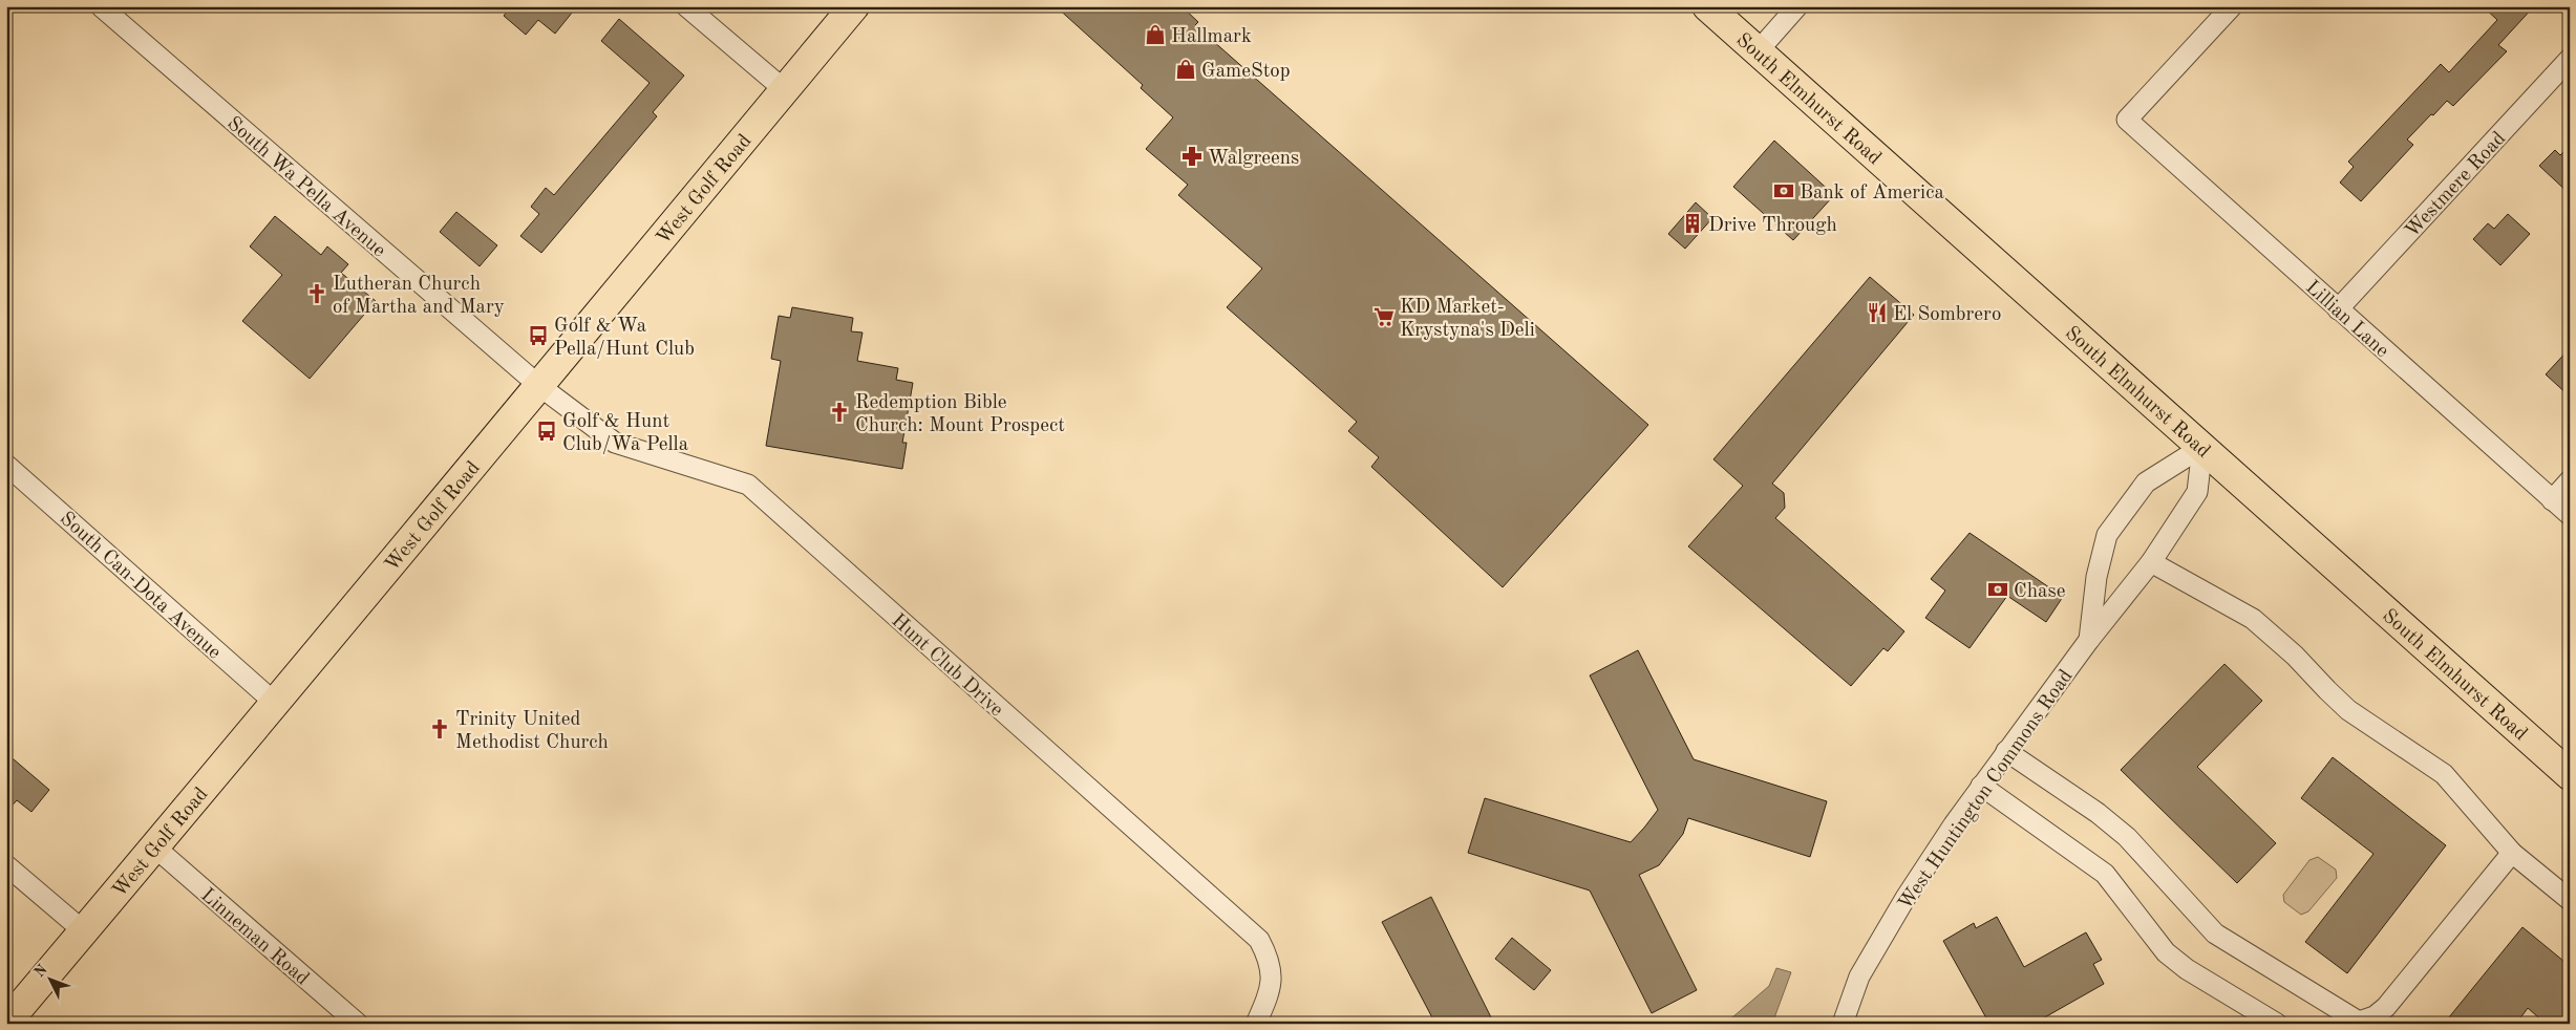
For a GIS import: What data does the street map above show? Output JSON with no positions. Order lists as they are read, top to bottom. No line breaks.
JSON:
{"streets":{"main road":["South Elmhurst Road","West Golf Road"],"street":["Westmere Road","South Wa Pella Avenue","Lillian Lane","South Can-Dota Avenue","Hunt Club Drive","West Huntington Commons Road","Linneman Road"]},"crossings":[["South Elmhurst Road","West Huntington Commons Road"],["Westmere Road","Lillian Lane"],["South Wa Pella Avenue","West Golf Road"],["South Wa Pella Avenue","Hunt Club Drive"],["West Golf Road","South Can-Dota Avenue"],["West Golf Road","Hunt Club Drive"],["West Golf Road","Linneman Road"]],"places":{"shop":["Hallmark","GameStop"],"pharmacy":["Walgreens"],"bank":["Bank of America","Chase"],"building":["Drive Through"],"church":["Lutheran Church of Martha and Mary","Redemption Bible Church: Mount Prospect","Trinity United Methodist Church"],"restaurant":["El Sombrero"],"supermarket":["KD Market- Krystyna's Deli"],"bus stop":["Golf & Wa Pella/Hunt Club","Golf & Hunt Club/Wa Pella"]},"north":"top left"}
